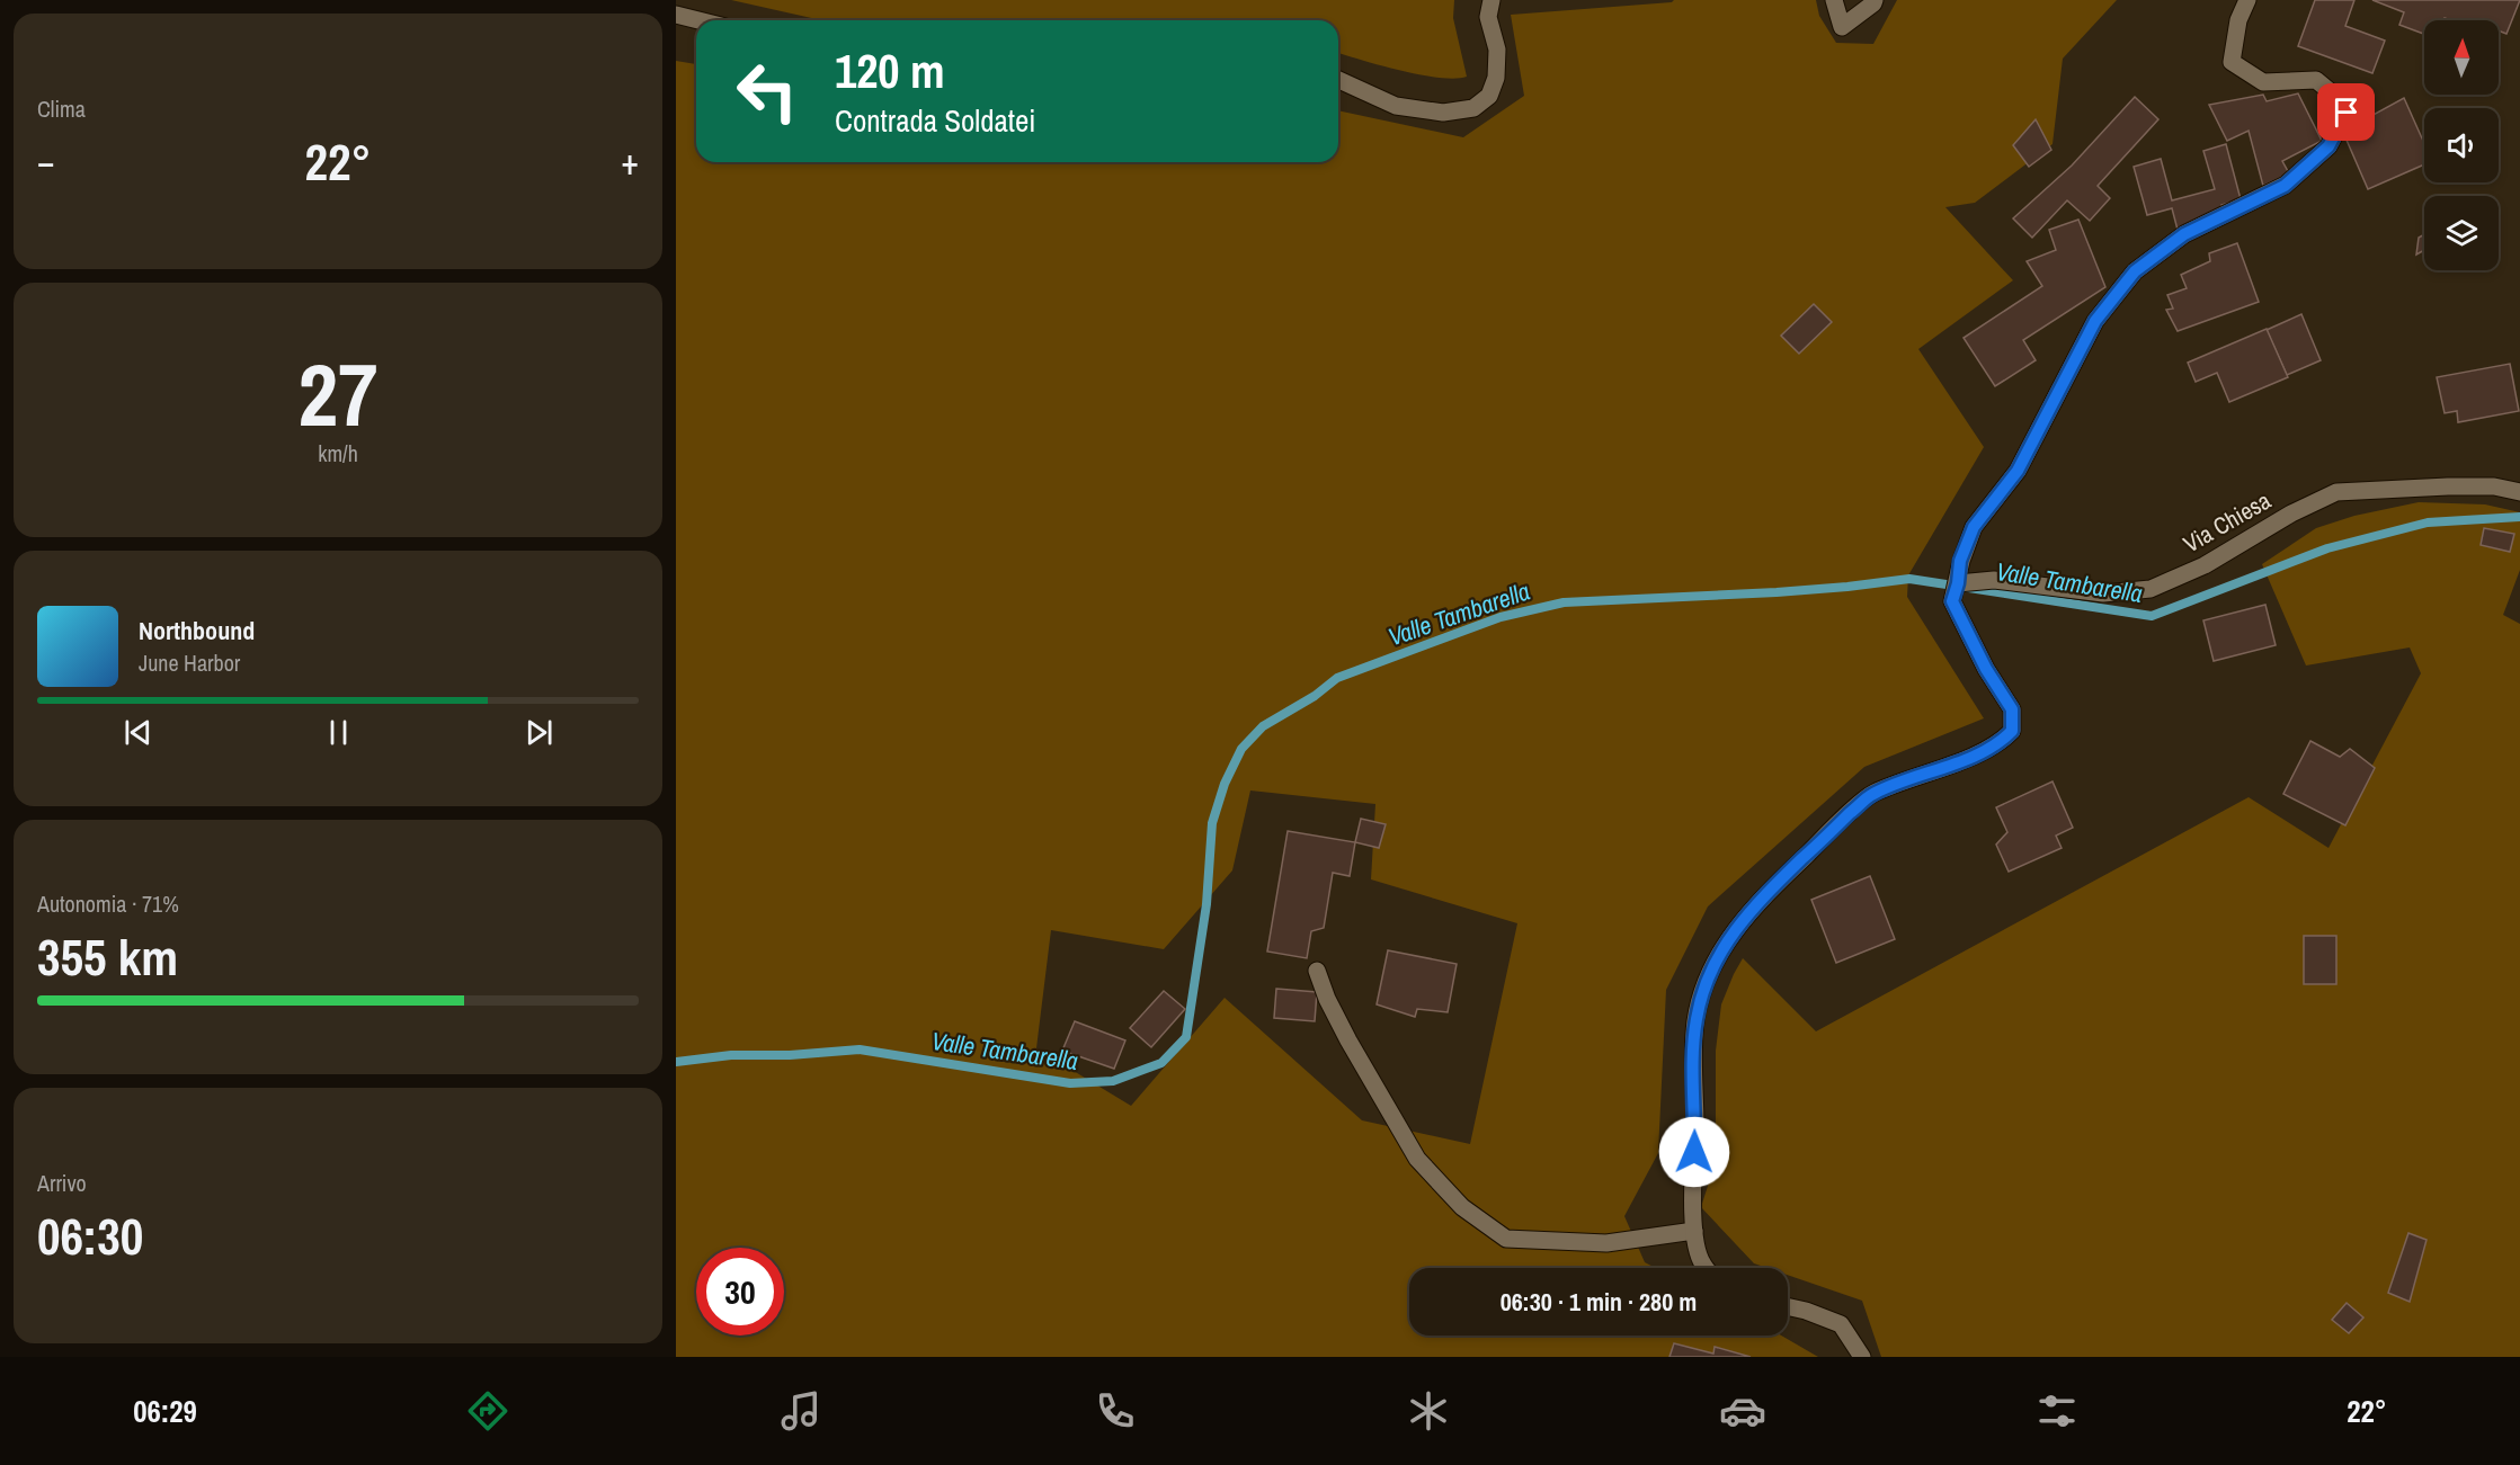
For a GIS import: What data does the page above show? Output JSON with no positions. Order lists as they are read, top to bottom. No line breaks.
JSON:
{"streets":{"street":["Via Chiesa"]},"water":["Valle Tambarella"],"north":"top","page":{"tile":["Clima",["27","km/h"],["Autonomia · 71%","355 km"],["Arrivo","06:30"]],"turn":["120 m","Contrada Soldatei"],"heat":["−","22°","+"],"song":["Northbound","June Harbor"],"limit":"30","trip":"06:30 · 1 min · 280 m","tabs":["06:29","22°"]}}
